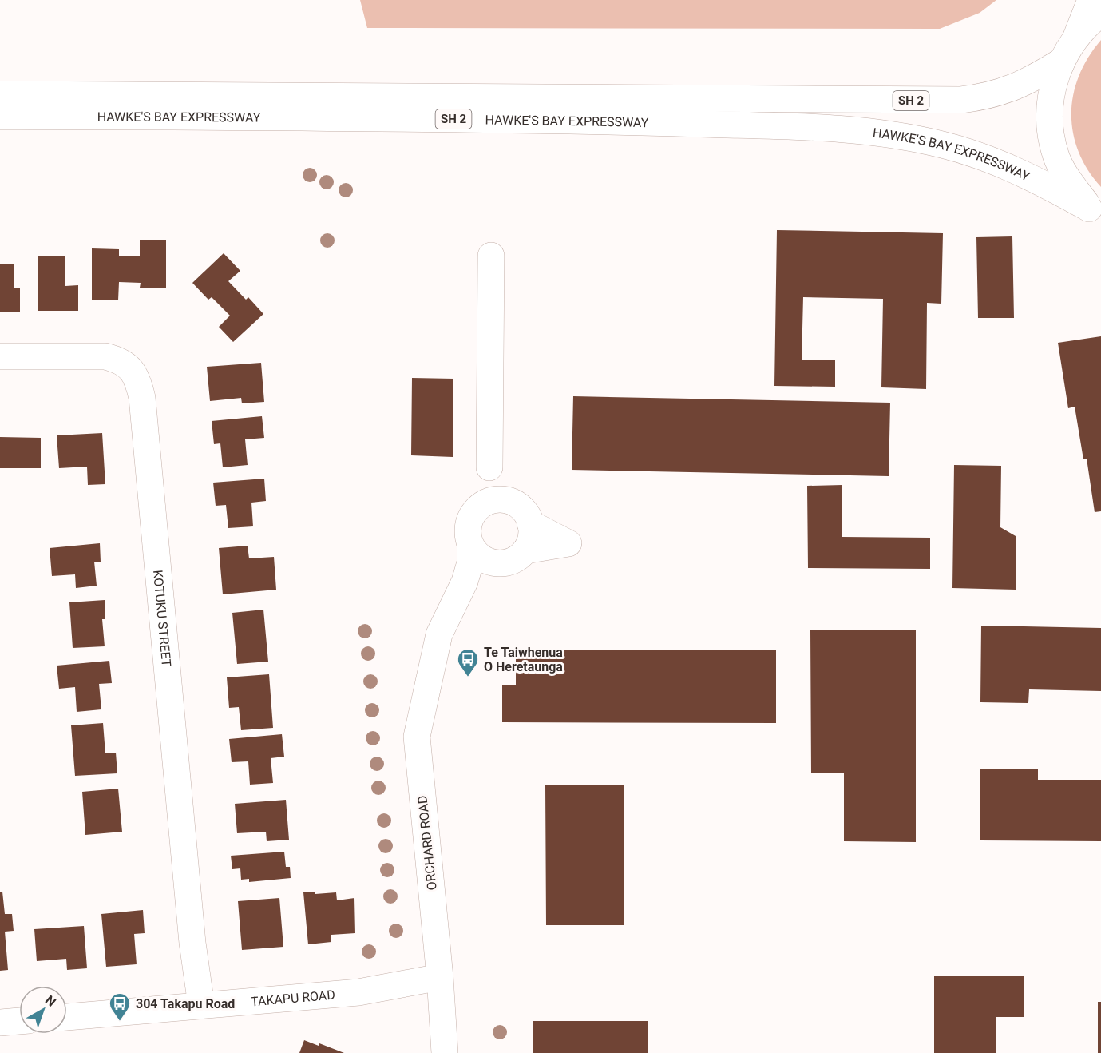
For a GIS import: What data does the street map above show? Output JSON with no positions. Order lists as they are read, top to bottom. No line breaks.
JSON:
{"streets":{"main road":["SH 2","HAWKE'S BAY EXPRESSWAY","KOTUKU STREET","ORCHARD ROAD","TAKAPU ROAD"]},"crossings":[["SH 2","HAWKE'S BAY EXPRESSWAY"],["KOTUKU STREET","TAKAPU ROAD"],["ORCHARD ROAD","TAKAPU ROAD"]],"places":{"bus stop":["Te Taiwhenua O Heretaunga","304 Takapu Road"]},"north":"top right"}
